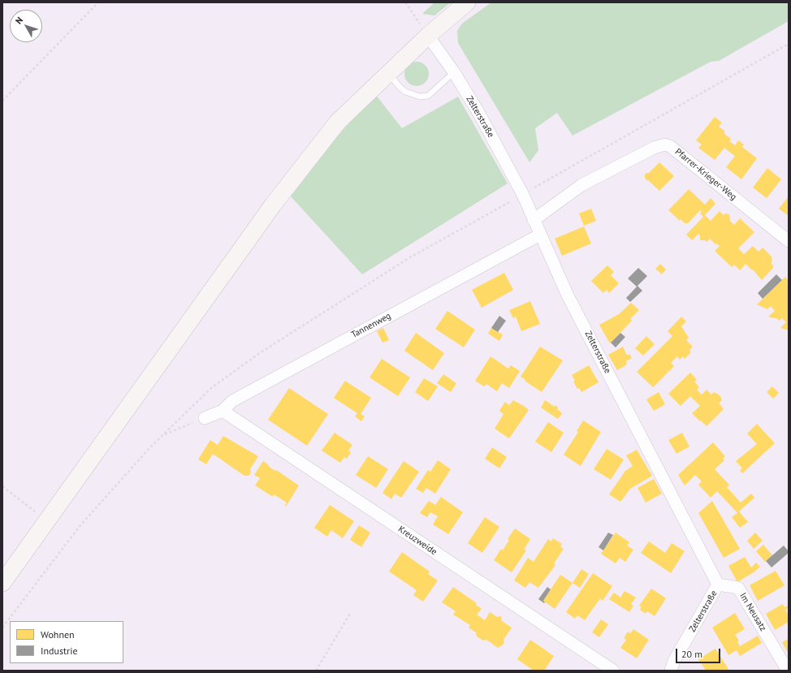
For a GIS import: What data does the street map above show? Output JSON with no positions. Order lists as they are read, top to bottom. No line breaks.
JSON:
{"streets":{"street":["Zelterstraße","Pfarrer-Krieger-Weg","Tannenweg","Kreuzweide","Im Neusatz"]},"crossings":[["Zelterstraße","Pfarrer-Krieger-Weg"],["Zelterstraße","Tannenweg"],["Zelterstraße","Im Neusatz"],["Tannenweg","Kreuzweide"]],"legend":["Wohnen","Industrie"],"scale_bar":"20 m","north":"top left"}
